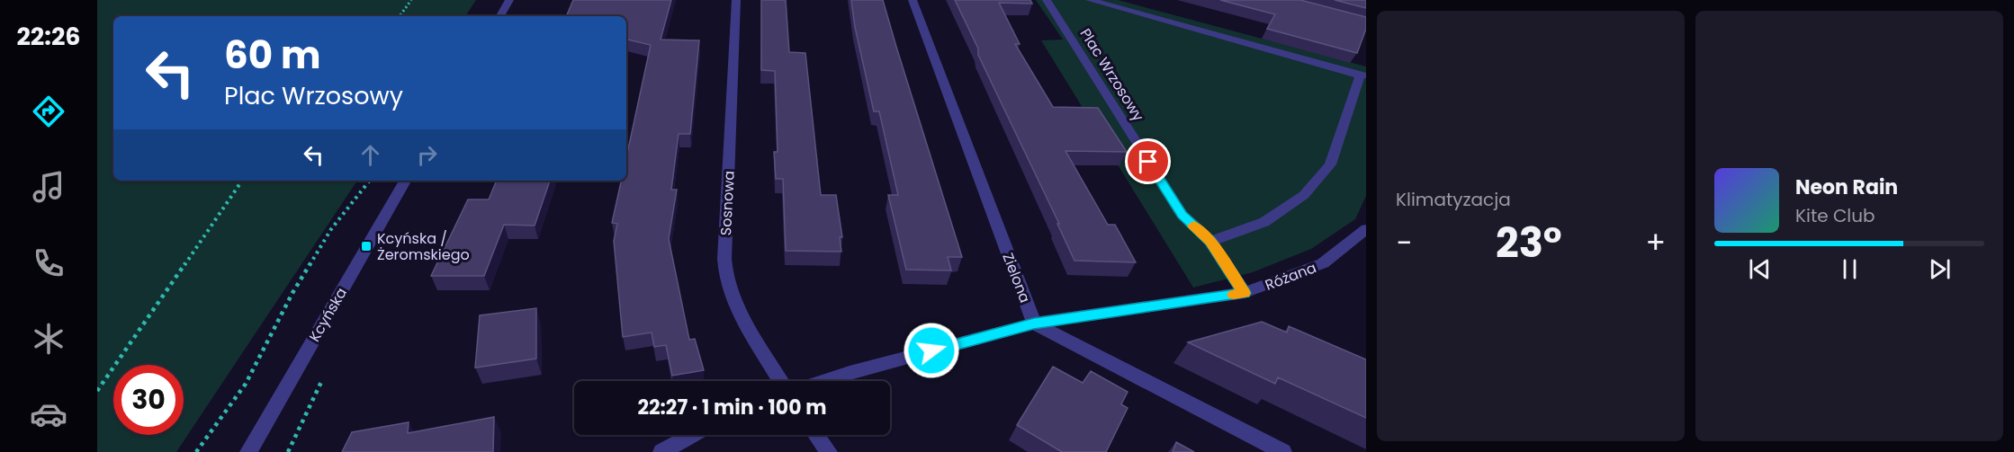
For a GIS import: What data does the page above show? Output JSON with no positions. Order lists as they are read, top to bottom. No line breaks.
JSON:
{"streets":{"street":["Plac Wrzosowy","Sosnowa","Różana","Zielona","Kcyńska"]},"crossings":[["Plac Wrzosowy","Różana"],["Różana","Zielona"]],"places":{"transit":["Kcyńska / Żeromskiego"]},"page":{"tabs":"22:26","tile":"Klimatyzacja","turn":["60 m","Plac Wrzosowy"],"song":["Neon Rain","Kite Club"],"heat":["−","23°","+"],"limit":"30","trip":"22:27 · 1 min · 100 m"}}
